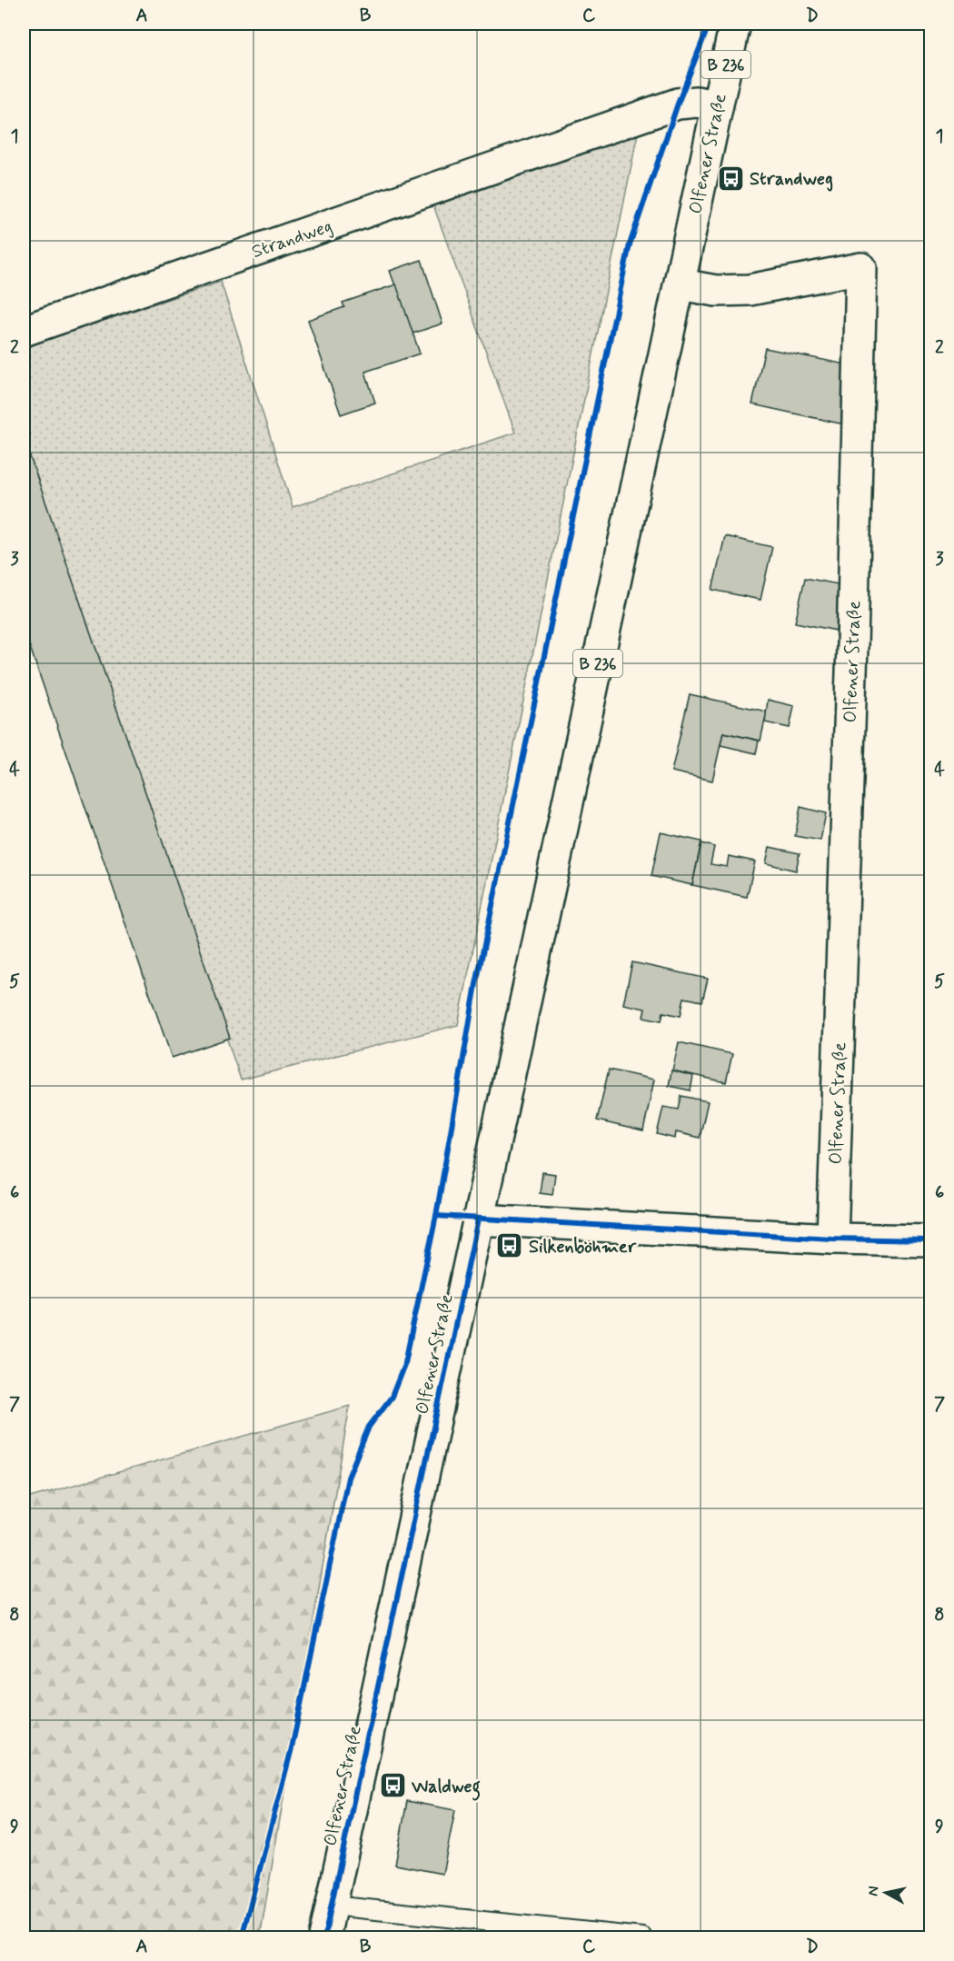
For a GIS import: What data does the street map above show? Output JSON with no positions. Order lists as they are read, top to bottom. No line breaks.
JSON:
{"streets":{"street":["B 236","Olfener Straße","Strandweg"]},"crossings":[["Olfener Straße","Strandweg"]],"places":{"bus stop":["Strandweg","Silkenböhmer","Waldweg"]},"north":"left","grid":{"columns":["A","B","C","D"],"rows":["1","2","3","4","5","6","7","8","9"]}}
